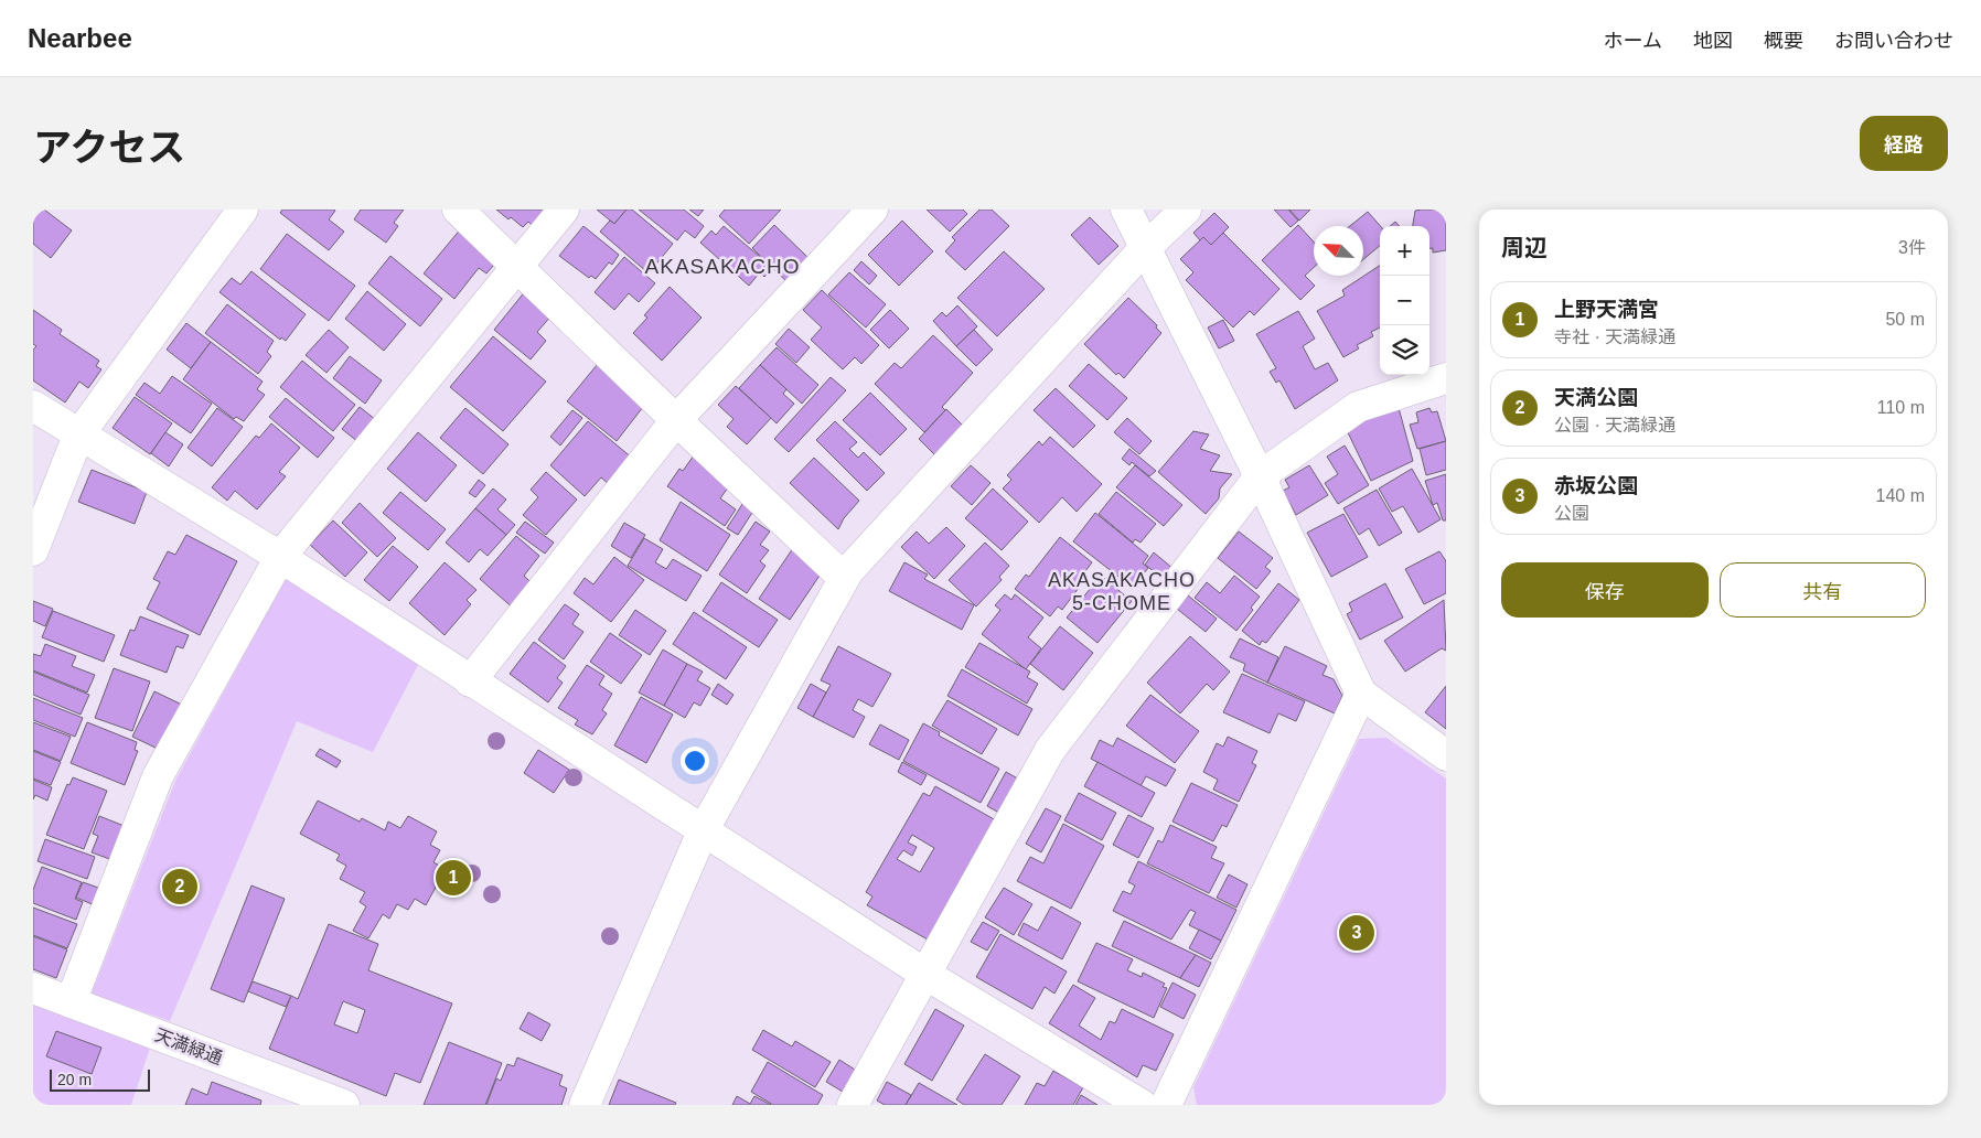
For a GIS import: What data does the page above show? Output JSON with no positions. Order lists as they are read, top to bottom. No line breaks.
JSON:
{"streets":{"street":["天満緑通"]},"districts":["AKASAKACHO","AKASAKACHO 5-CHOME"],"scale_bar":"20 m","north":"top left","page":{"header":"Nearbee","nav":["ホーム","地図","概要","お問い合わせ"],"title":"アクセス","buttons":["経路",["保存","共有"]],"heading":["周辺","3件"],"map_buttons":["+","−"],"list":[{"mark":"1","name":"上野天満宮","note":"寺社 · 天満緑通","value":"50 m"},{"mark":"2","name":"天満公園","note":"公園 · 天満緑通","value":"110 m"},{"mark":"3","name":"赤坂公園","note":"公園","value":"140 m"}],"pins":["1","2","3"],"scale":"20 m"}}
